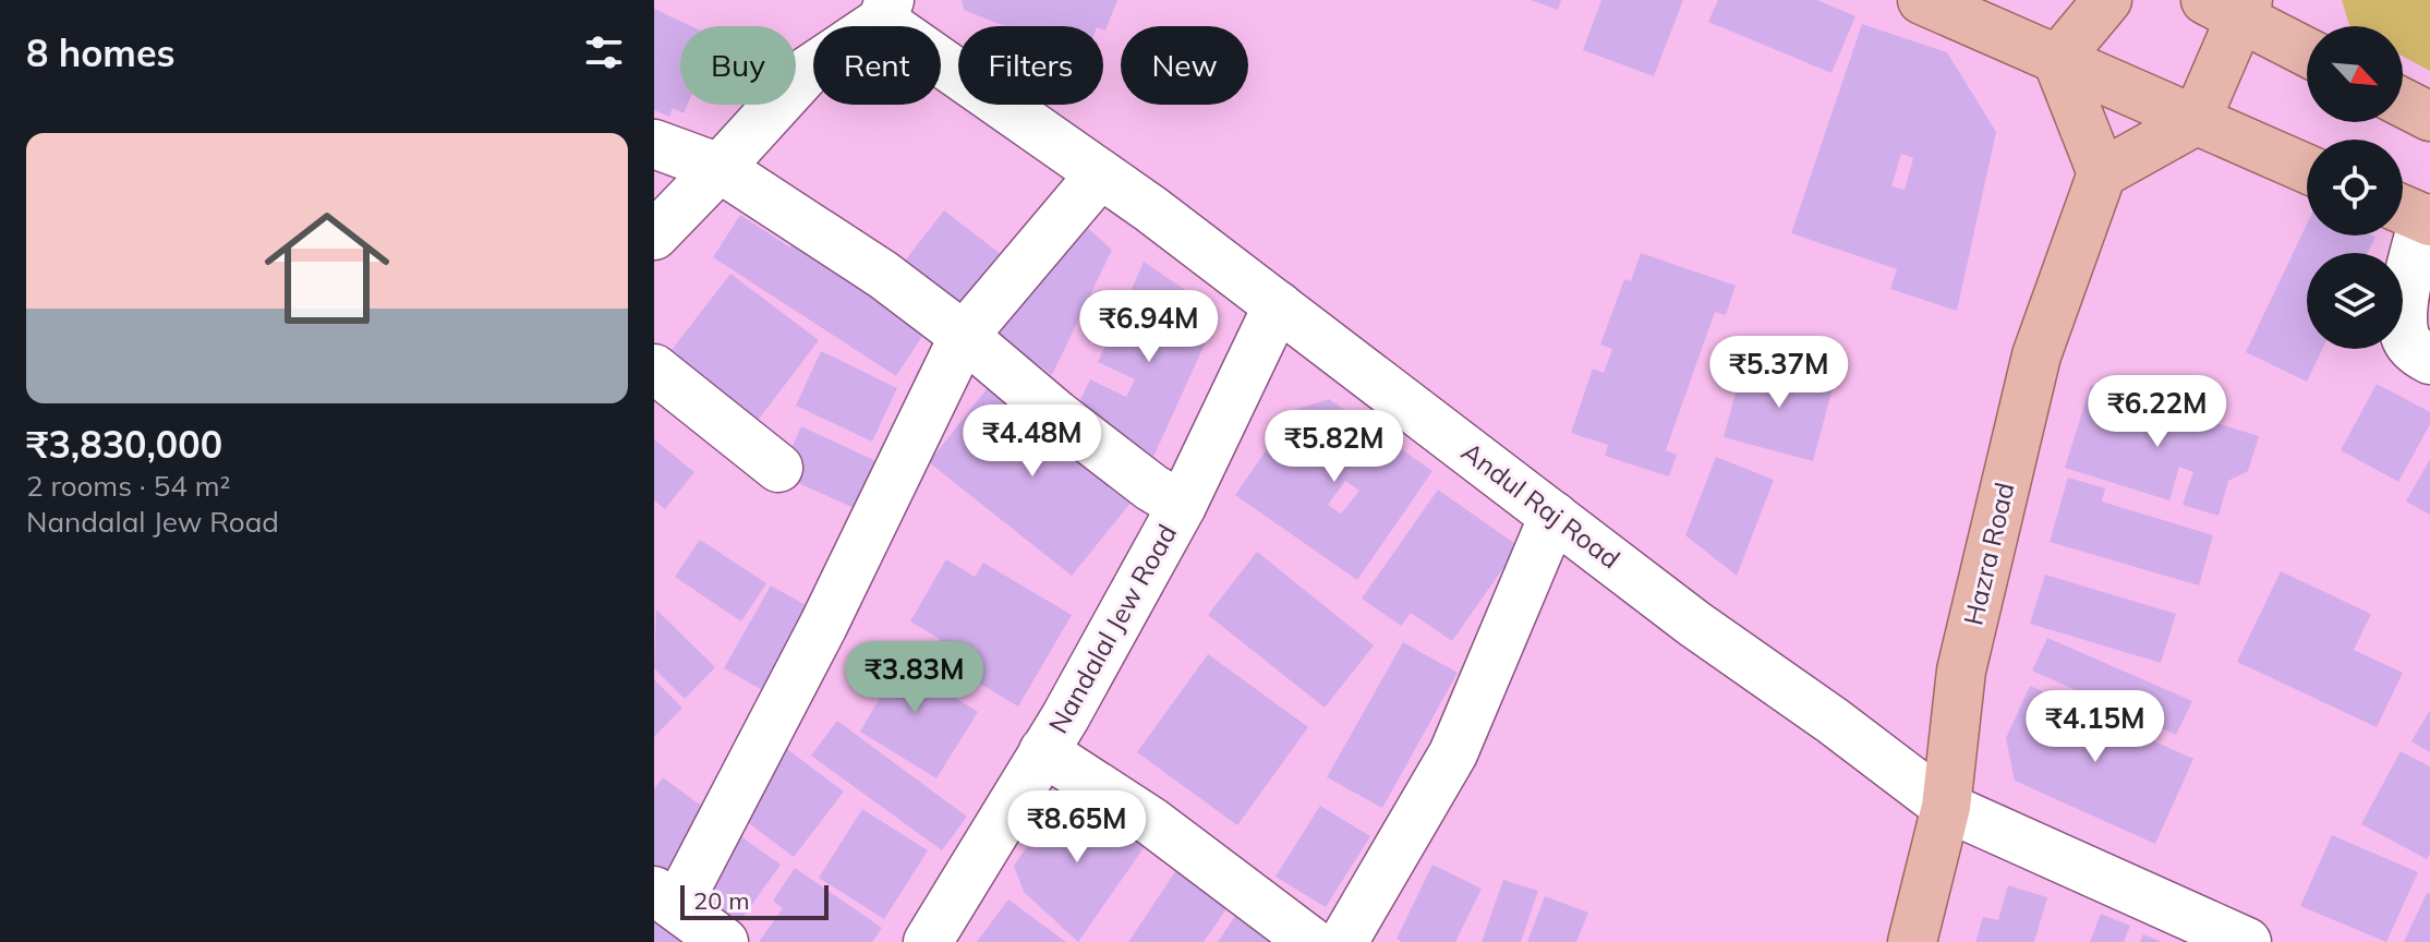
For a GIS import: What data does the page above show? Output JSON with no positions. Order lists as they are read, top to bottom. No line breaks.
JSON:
{"streets":{"main road":["Hazra Road"],"street":["Andul Raj Road","Nandalal Jew Road"]},"crossings":[["Andul Raj Road","Hazra Road"],["Andul Raj Road","Nandalal Jew Road"]],"scale_bar":"20 m","north":"bottom right","page":{"heading":"8 homes","chip":["Buy","Rent","Filters","New"],"list":[{"name":"₹3,830,000","note":"2 rooms · 54 m² · Nandalal Jew Road"}],"price":["₹6.94M","₹5.37M","₹6.22M","₹4.48M","₹5.82M","₹3.83M","₹4.15M","₹8.65M"],"scale":"20 m"}}
